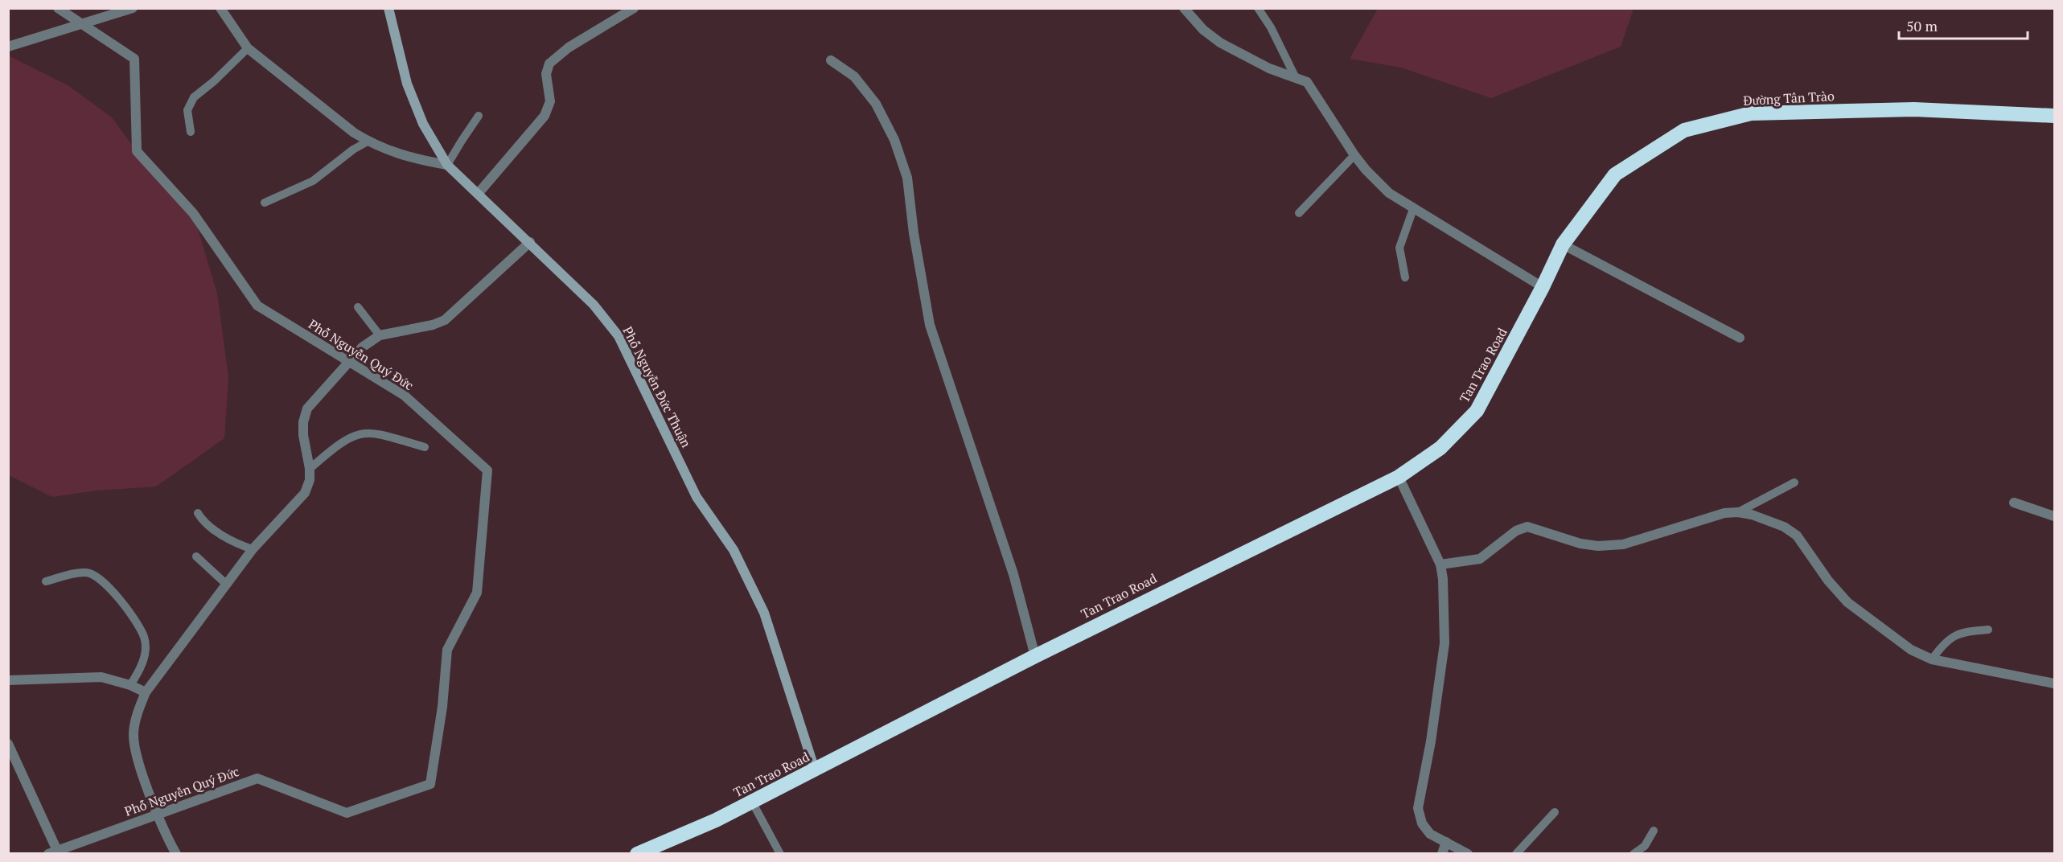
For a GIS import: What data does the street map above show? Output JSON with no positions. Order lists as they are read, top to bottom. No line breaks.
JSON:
{"streets":{"highway":["Đường Tân Trào","Tan Trao Road"],"street":["Phố Nguyễn Quý Đức","Phố Nguyễn Đức Thuận"]},"crossings":[["Đường Tân Trào","Tan Trao Road"],["Tan Trao Road","Phố Nguyễn Đức Thuận"]],"scale_bar":"50 m"}
